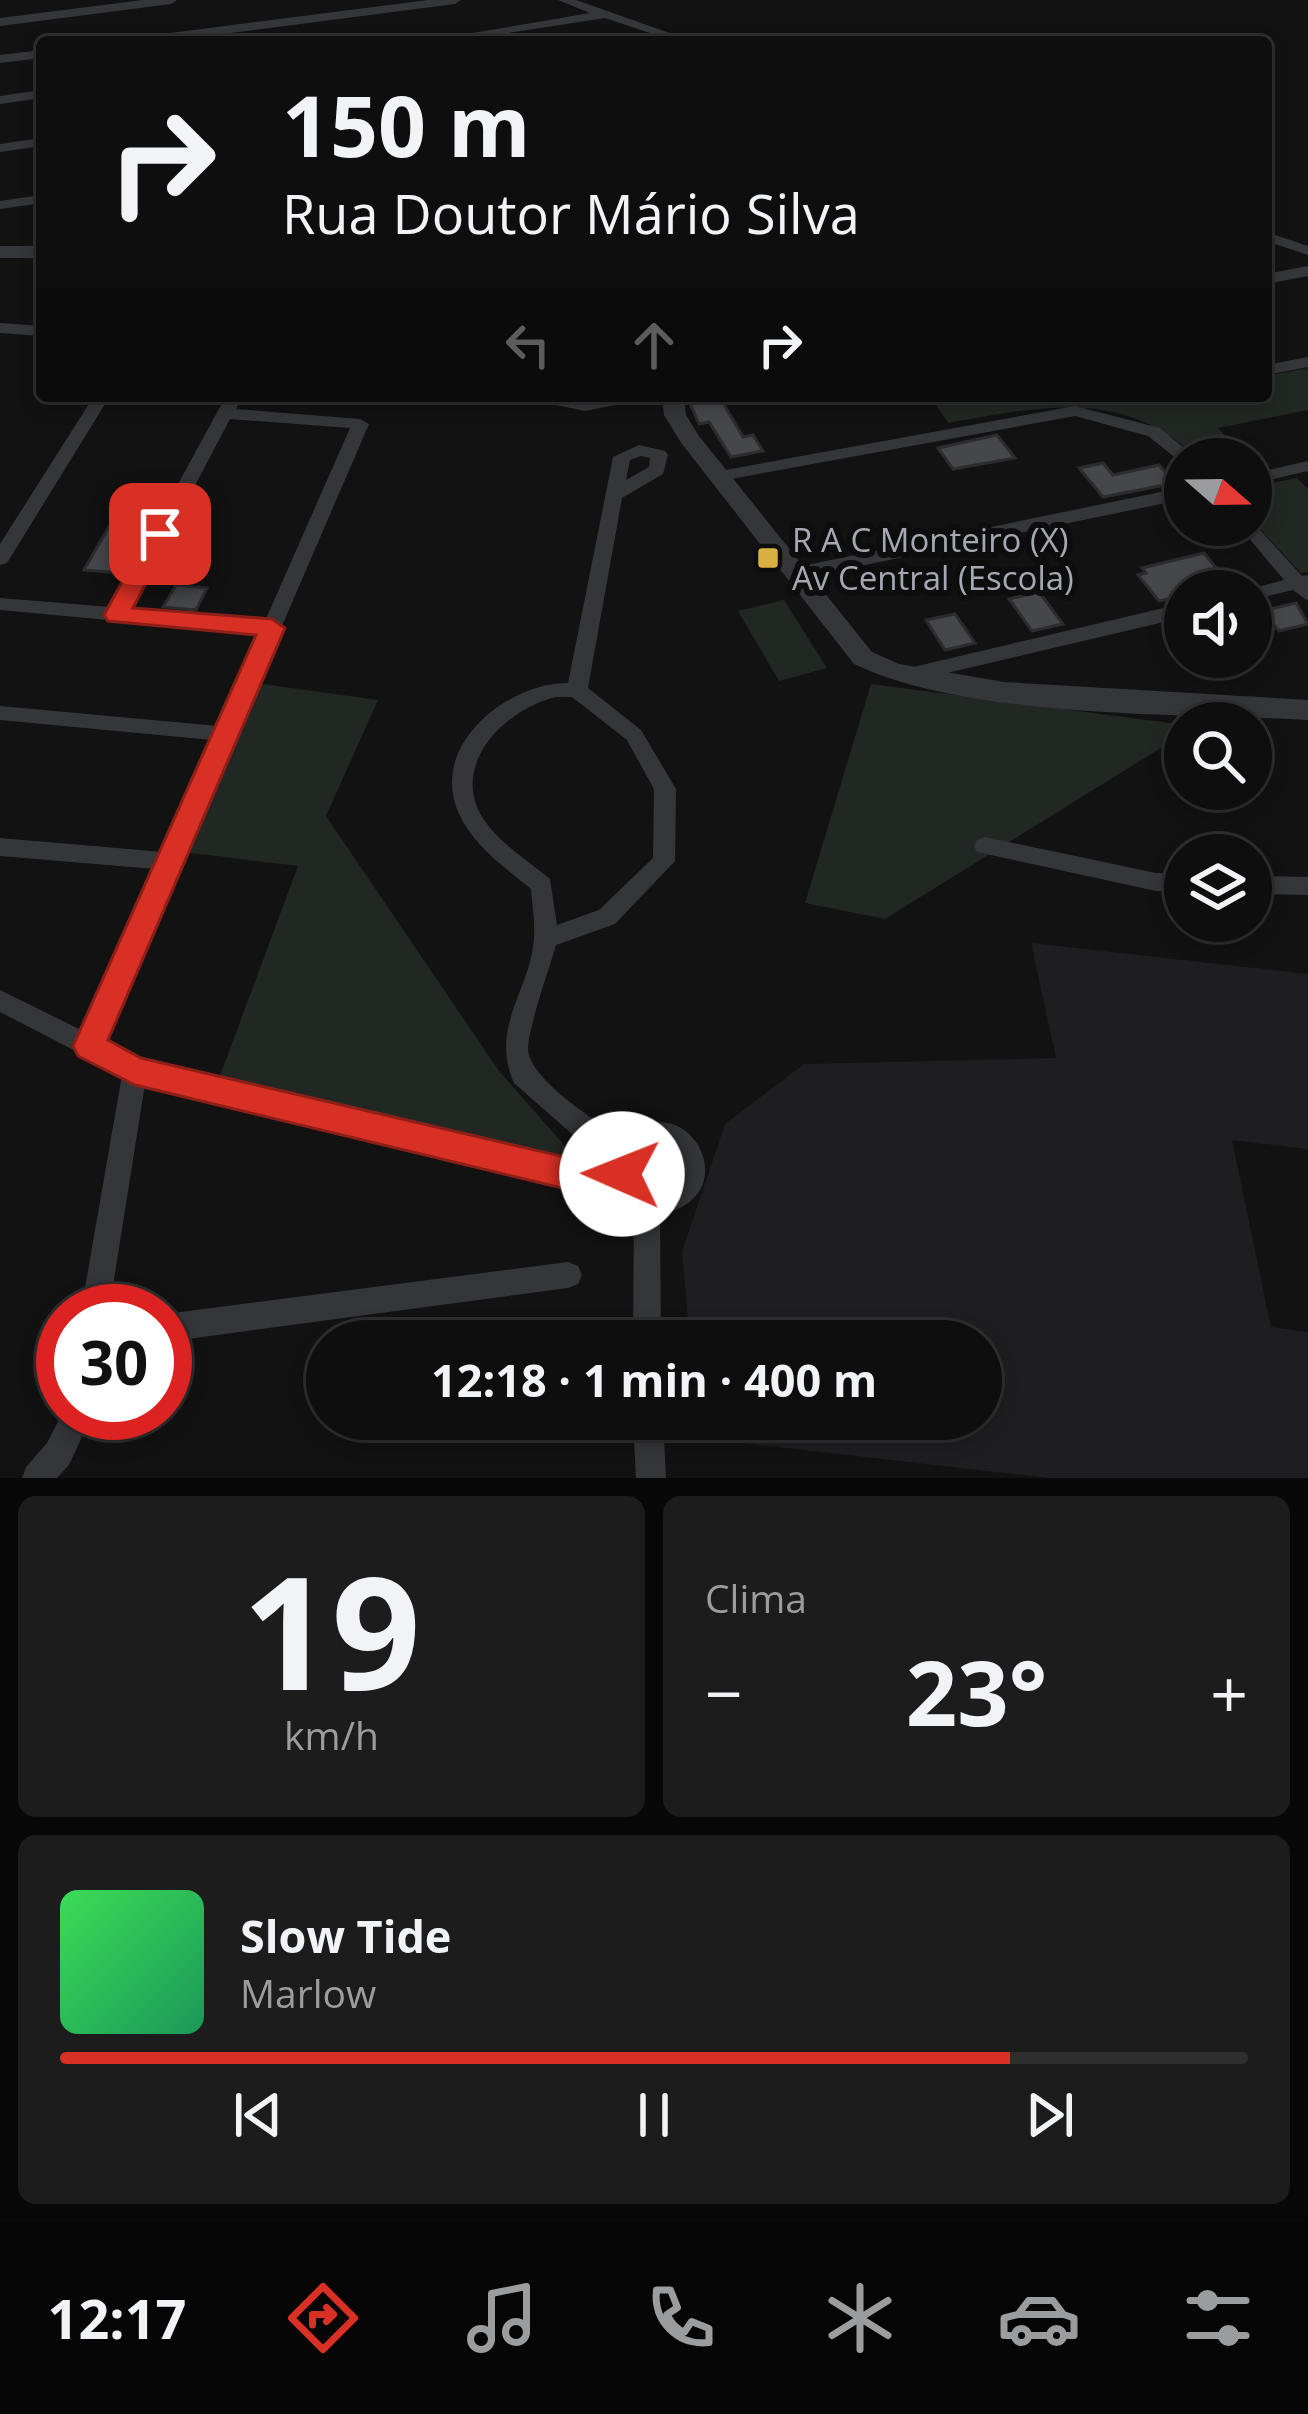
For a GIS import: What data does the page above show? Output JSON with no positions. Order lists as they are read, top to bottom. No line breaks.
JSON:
{"places":{"transit":["R A C Monteiro (X) Av Central (Escola)"]},"north":"right","page":{"turn":["150 m","Rua Doutor Mário Silva"],"limit":"30","trip":"12:18 · 1 min · 400 m","tile":[["19","km/h"],"Clima"],"heat":["−","23°","+"],"song":["Slow Tide","Marlow"],"tabs":"12:17"}}
